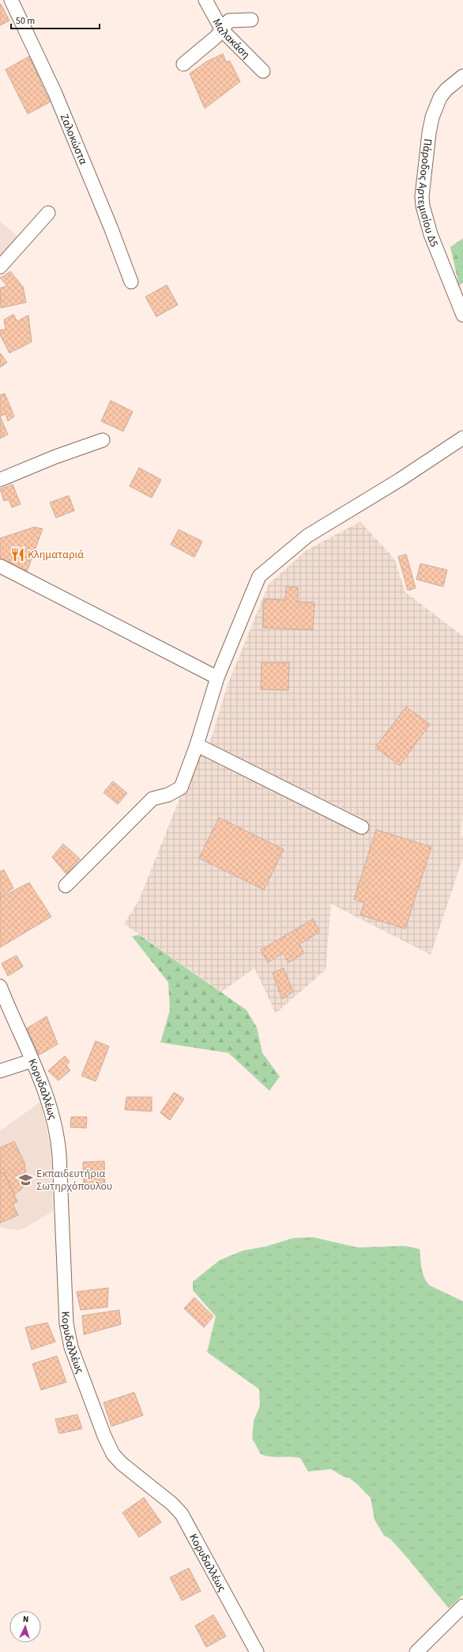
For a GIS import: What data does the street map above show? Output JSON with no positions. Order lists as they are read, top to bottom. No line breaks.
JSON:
{"streets":{"street":["Μαλακάση","Ζαλοκώστα","Πάροδος Αρτεμισίου Δ5","Κορυδαλλέως"]},"places":{"restaurant":["Κληματαριά"],"school or university":["Εκπαιδευτήρια Σωτηρχόπουλου"]},"scale_bar":"50 m","north":"top"}
